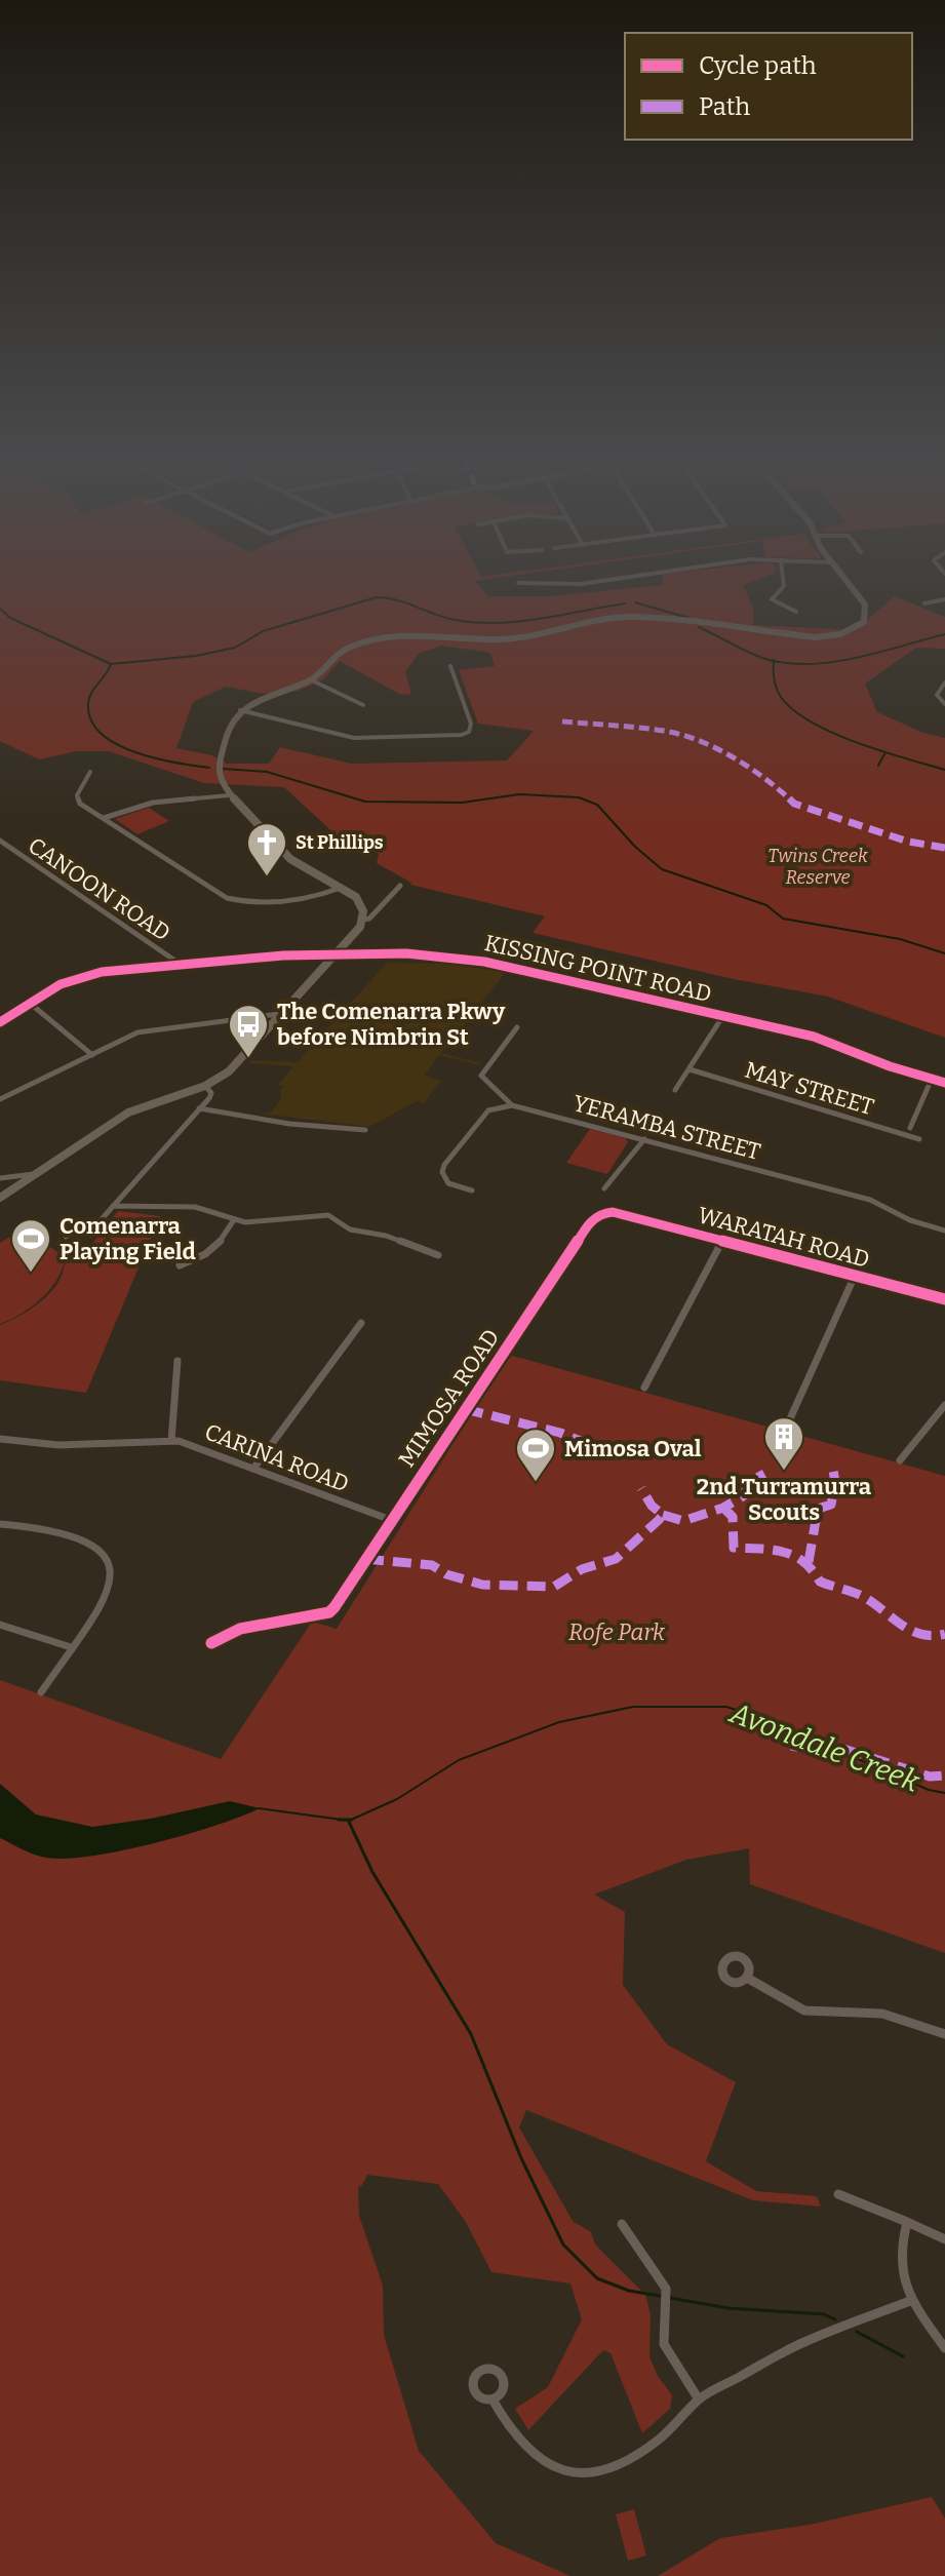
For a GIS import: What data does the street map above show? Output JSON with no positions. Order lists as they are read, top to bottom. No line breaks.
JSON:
{"streets":{"main road":["KISSING POINT ROAD"],"street":["CANOON ROAD","MAY STREET","YERAMBA STREET","WARATAH ROAD","MIMOSA ROAD","CARINA ROAD"]},"crossings":[["CANOON ROAD","KISSING POINT ROAD"],["WARATAH ROAD","MIMOSA ROAD"],["MIMOSA ROAD","CARINA ROAD"]],"water":["Avondale Creek"],"parks":["Twins Creek Reserve","Rofe Park"],"places":{"church":["St Phillips"],"bus stop":["The Comenarra Pkwy before Nimbrin St"],"sports":["Comenarra Playing Field","Mimosa Oval"],"building":["2nd Turramurra Scouts"]},"legend":["Cycle path","Path"]}
